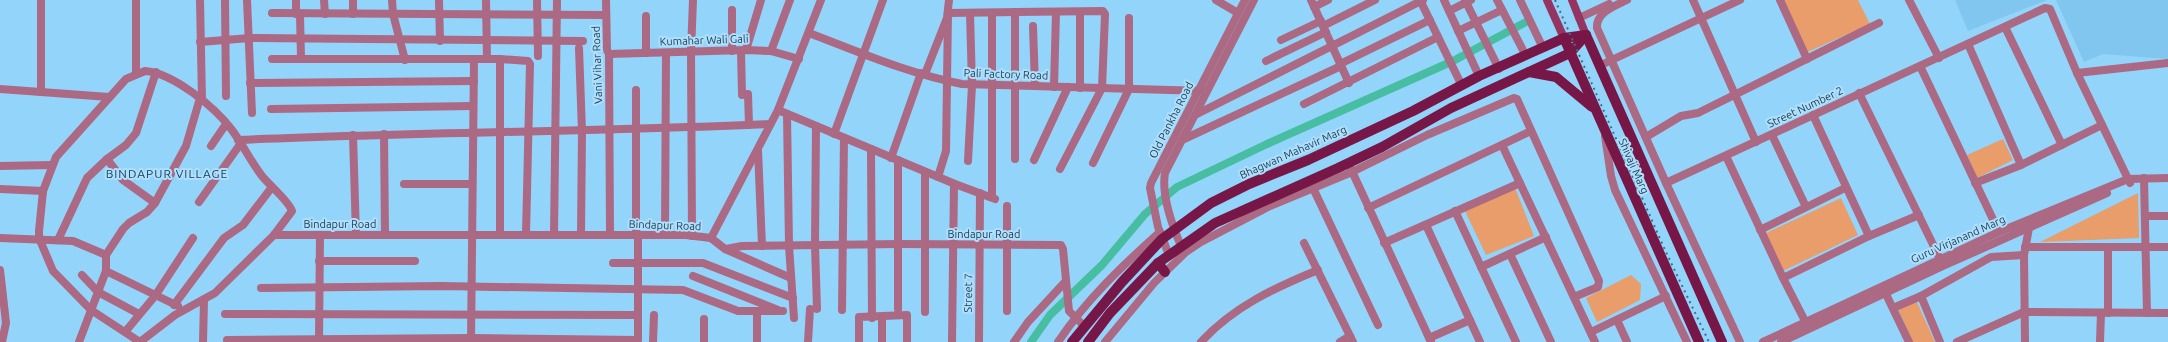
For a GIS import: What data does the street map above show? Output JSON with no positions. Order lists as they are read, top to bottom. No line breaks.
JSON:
{"streets":{"main road":["Bhagwan Mahavir Marg","Shivaji Marg"],"street":["Kumahar Wali Gali","Vani Vihar Road","Pali Factory Road","Street Number 2","Old Pankha Road","Bindapur Road","Guru Virjanand Marg","Street 7"]},"crossings":[["Kumahar Wali Gali","Vani Vihar Road"],["Vani Vihar Road","Bindapur Road"],["Pali Factory Road","Old Pankha Road"],["Old Pankha Road","Bhagwan Mahavir Marg"],["Bhagwan Mahavir Marg","Shivaji Marg"],["Bindapur Road","Street 7"]],"districts":["BINDAPUR VILLAGE"]}
